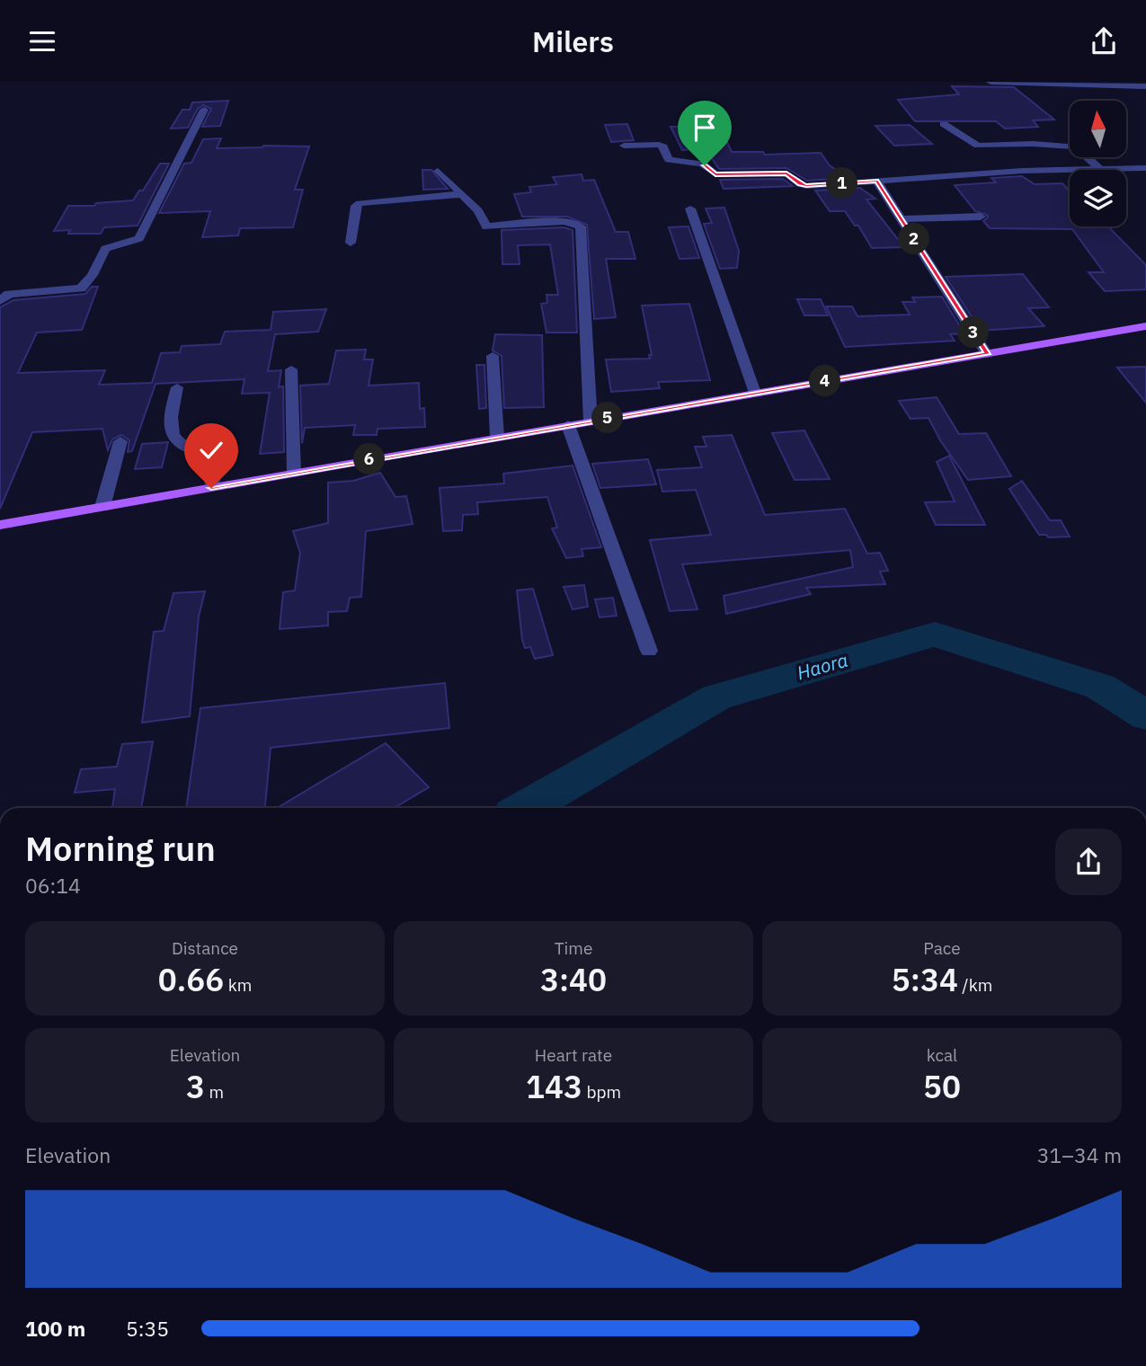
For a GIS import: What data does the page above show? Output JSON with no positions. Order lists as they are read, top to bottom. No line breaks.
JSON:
{"water":["Haora"],"north":"top","page":{"header":"Milers","pins":["1","2","3","4","5","6"],"heading":["Morning run","06:14"],"stats":[["Distance","0.66 km"],["Time","3:40"],["Pace","5:34 /km"],["Elevation","3 m"],["Heart rate","143 bpm"],["kcal","50"]],"chart":["Elevation","31–34 m"],"list":[{"name":"100 m","note":"5:35"}]}}
